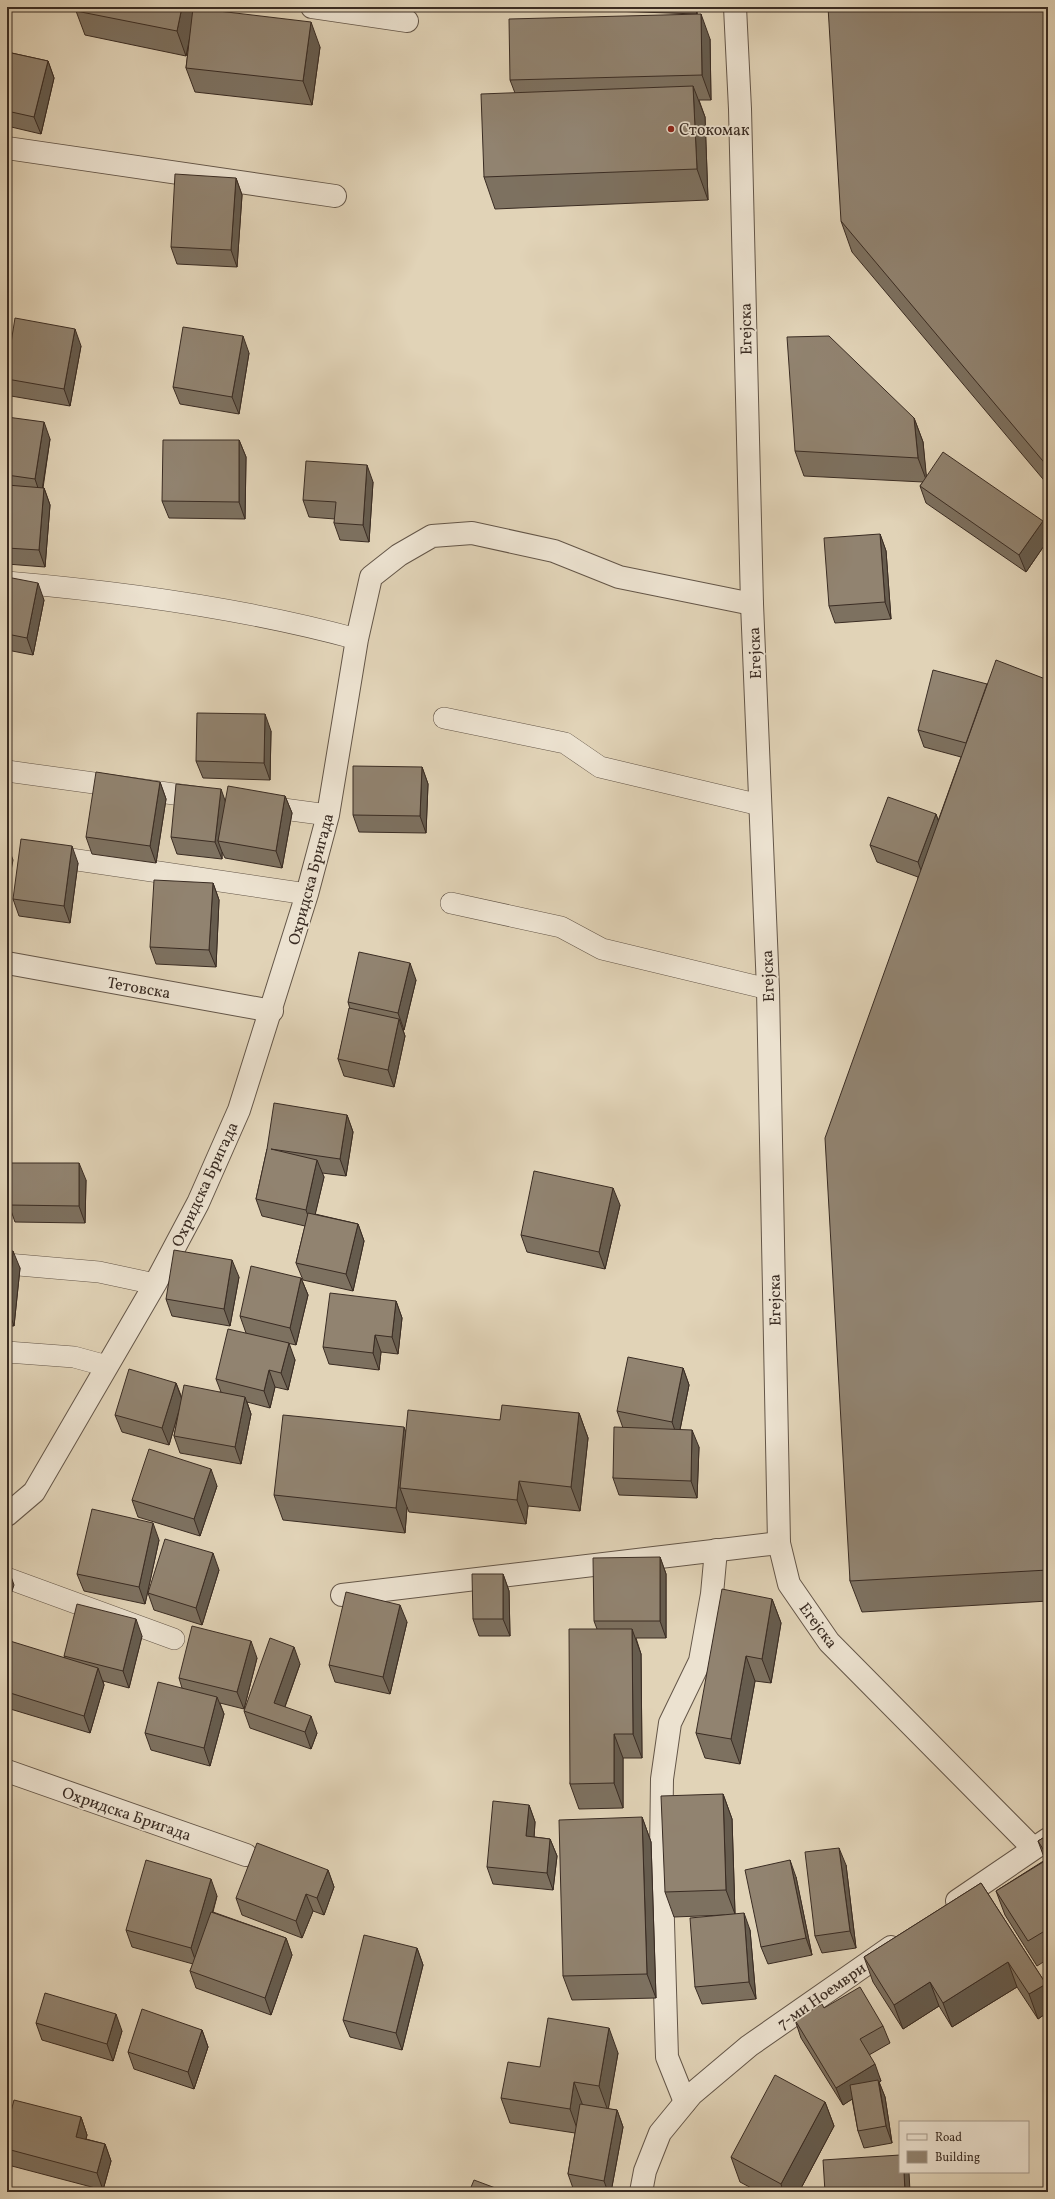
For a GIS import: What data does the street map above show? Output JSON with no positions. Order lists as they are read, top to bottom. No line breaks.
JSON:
{"streets":{"street":["Егејска","Охридска Бригада","Тетовска","7-ми Ноември"]},"crossings":[["Егејска","Охридска Бригада"],["Охридска Бригада","Тетовска"]],"places":["Стокомак"],"legend":["Road","Building"]}
